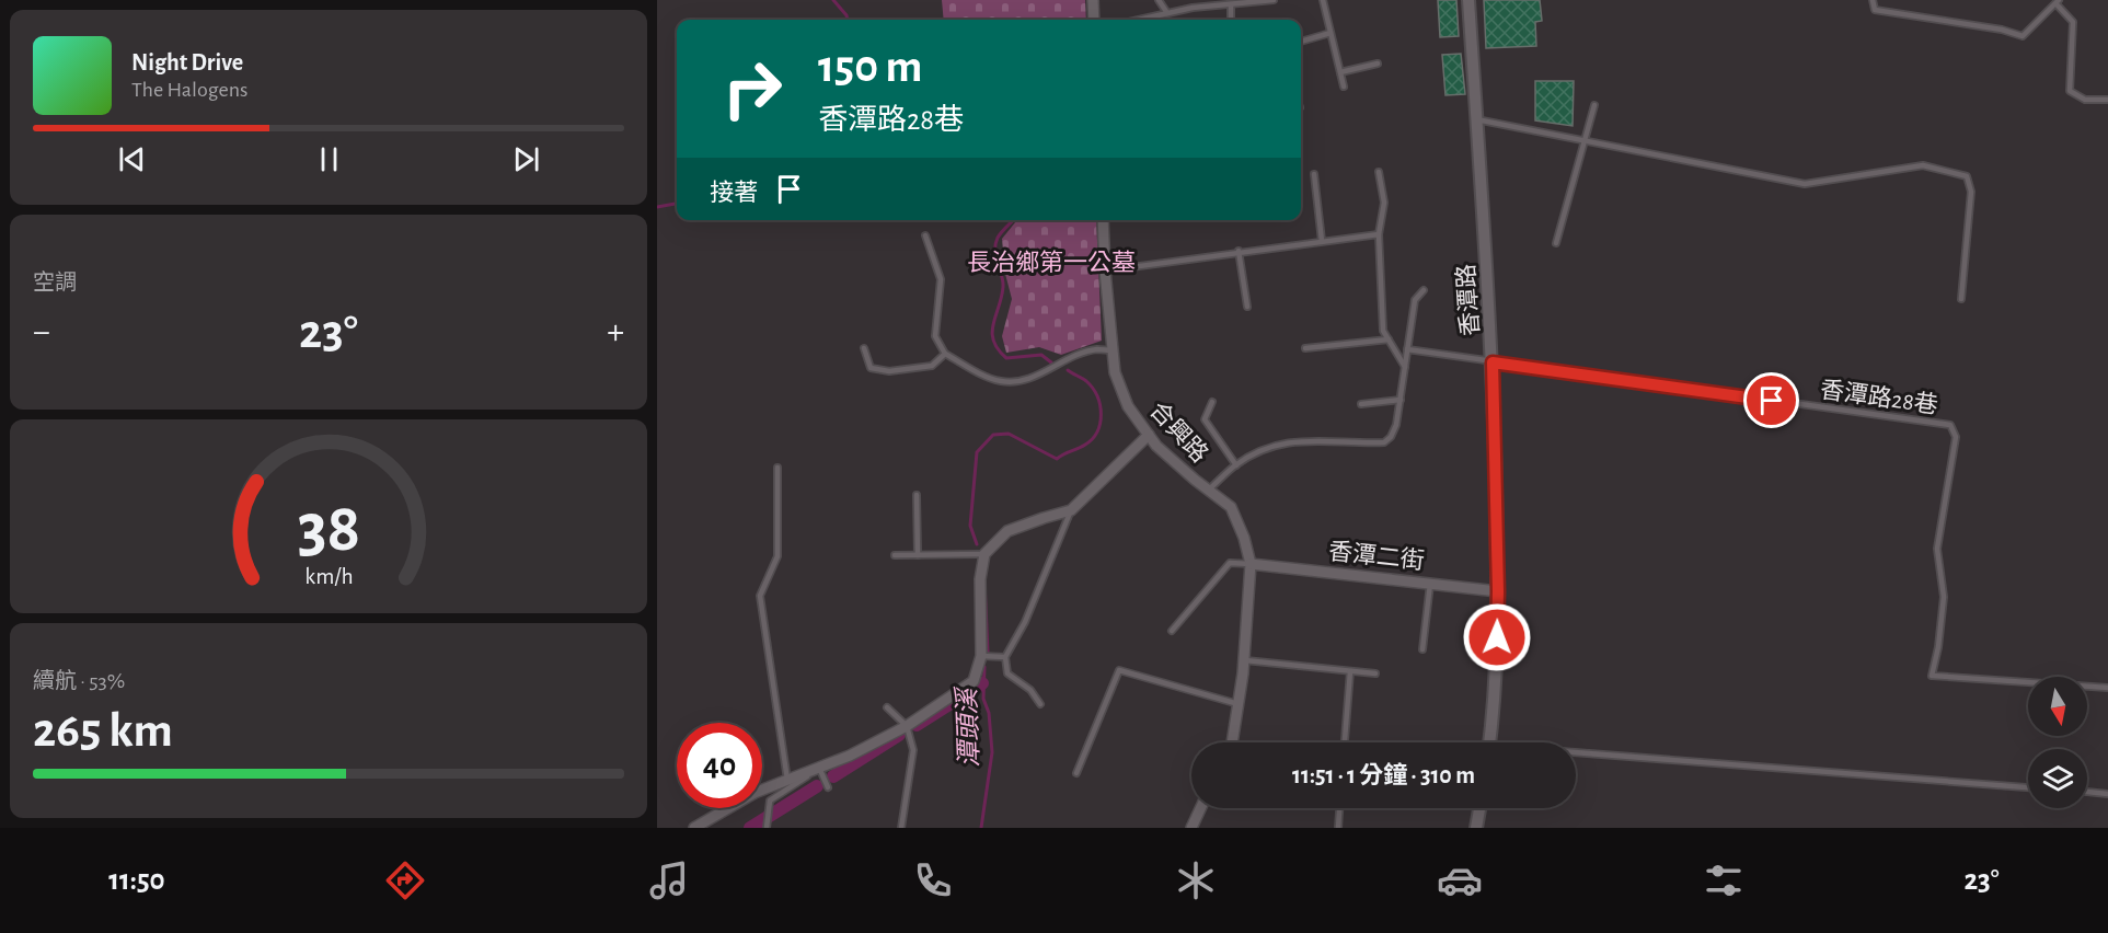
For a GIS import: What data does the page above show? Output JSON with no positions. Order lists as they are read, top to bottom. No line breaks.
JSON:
{"streets":{"street":["香潭路","合興路","香潭二街"],"lane":["香潭路28巷"]},"crossings":[["香潭路","香潭路28巷"],["香潭路","香潭二街"],["合興路","香潭二街"]],"water":["潭頭溪"],"parks":["長治鄉第一公墓"],"north":"bottom","page":{"turn":["150 m","香潭路28巷"],"song":["Night Drive","The Halogens"],"then":"接著","tile":["空調",["續航 · 53%","265 km"]],"heat":["−","23°","+"],"limit":"40","trip":"11:51 · 1 分鐘 · 310 m","tabs":["11:50","23°"],"gauge":["38","km/h"]}}
